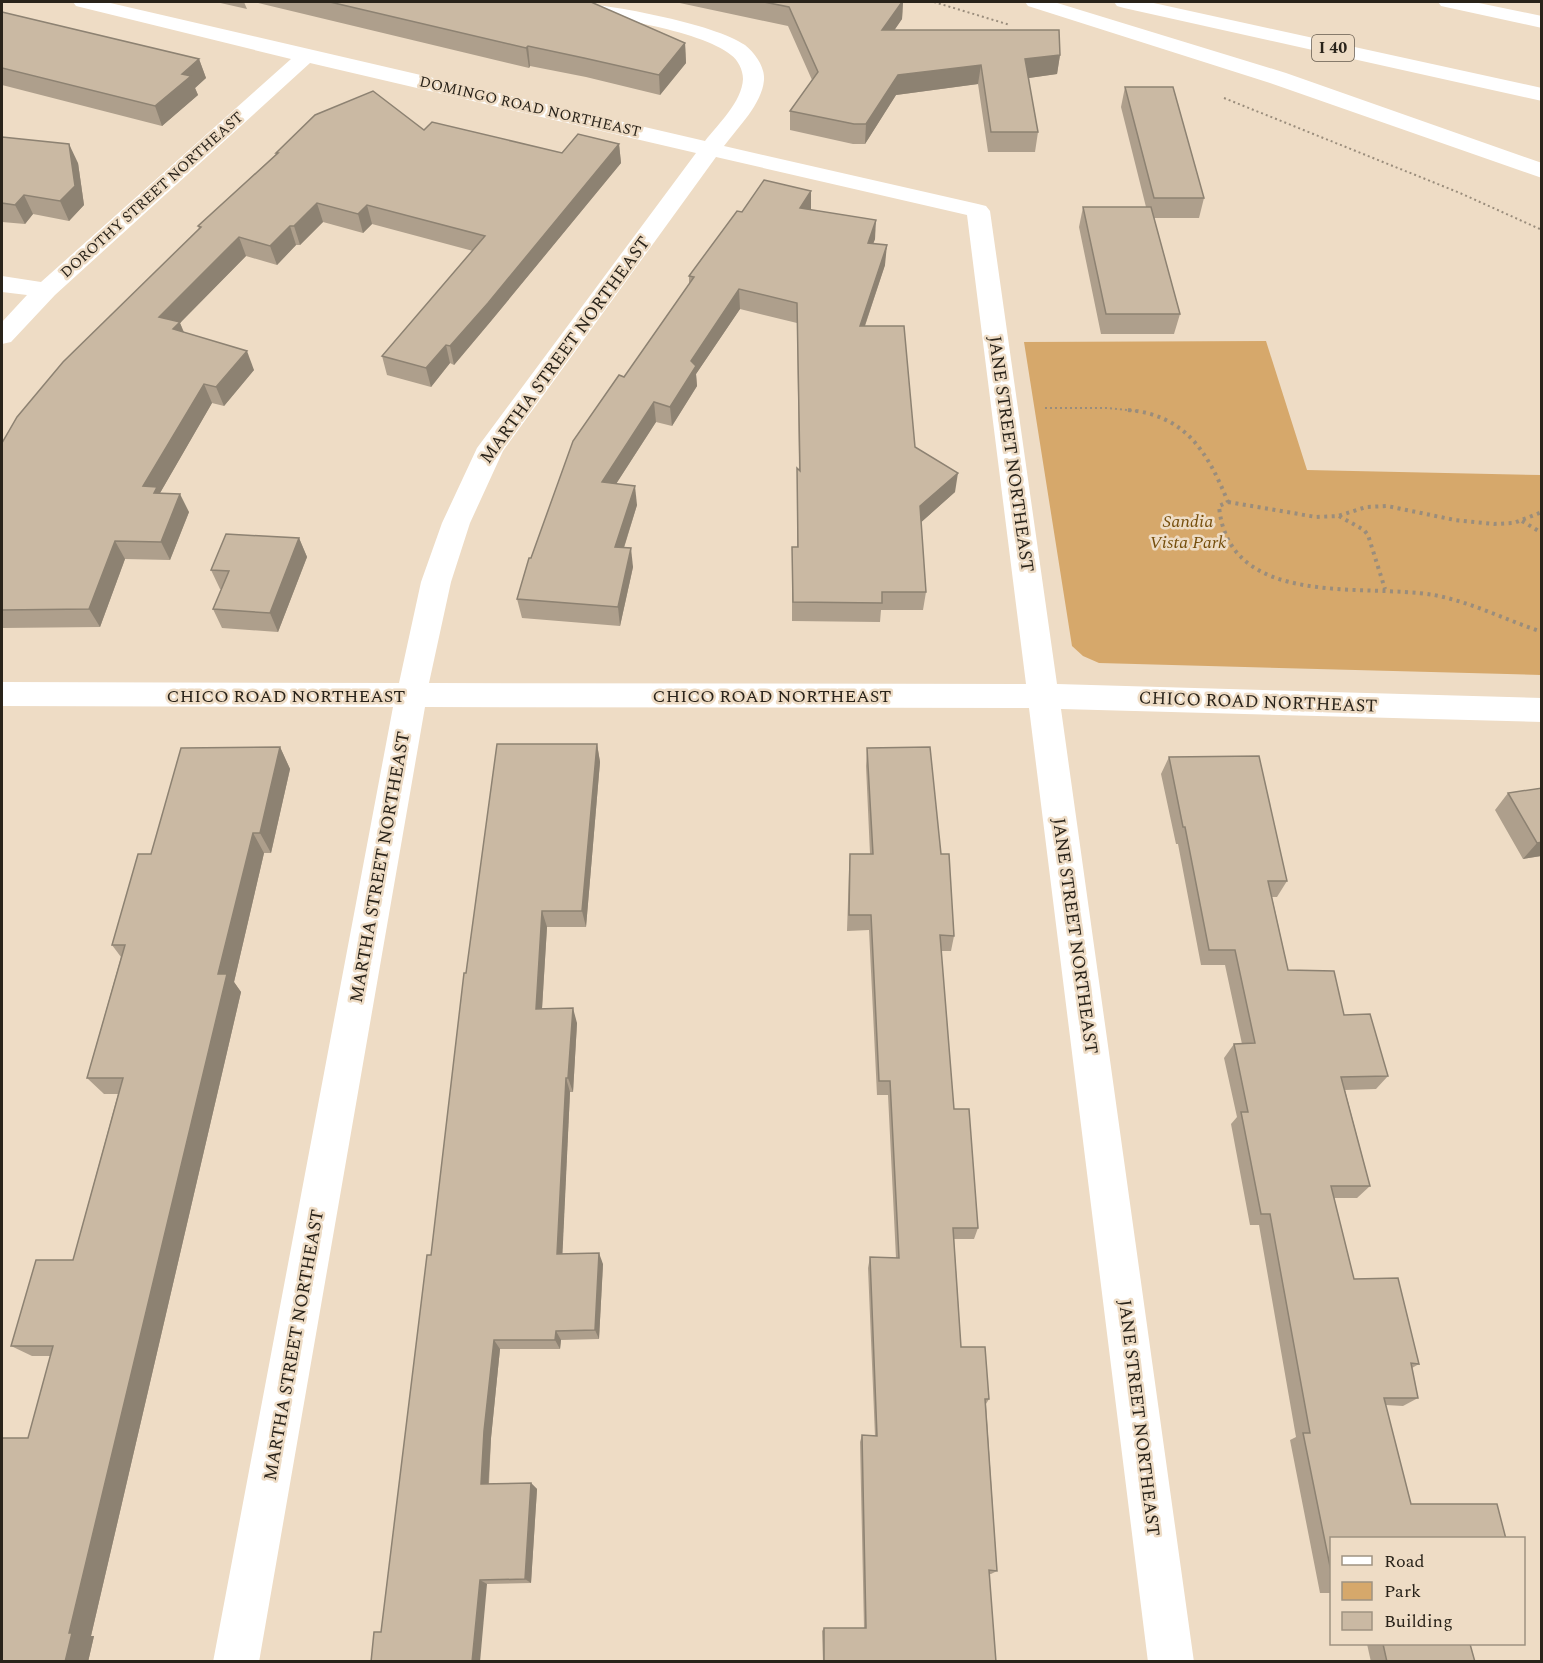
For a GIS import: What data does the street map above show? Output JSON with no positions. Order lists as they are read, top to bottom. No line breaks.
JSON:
{"streets":{"main road":["I 40","DOMINGO ROAD NORTHEAST","DOROTHY STREET NORTHEAST","MARTHA STREET NORTHEAST","JANE STREET NORTHEAST","CHICO ROAD NORTHEAST"]},"crossings":[["DOMINGO ROAD NORTHEAST","DOROTHY STREET NORTHEAST"],["DOMINGO ROAD NORTHEAST","MARTHA STREET NORTHEAST"],["DOMINGO ROAD NORTHEAST","JANE STREET NORTHEAST"],["MARTHA STREET NORTHEAST","CHICO ROAD NORTHEAST"],["JANE STREET NORTHEAST","CHICO ROAD NORTHEAST"]],"parks":["Sandia Vista Park"],"legend":["Road","Park","Building"]}
